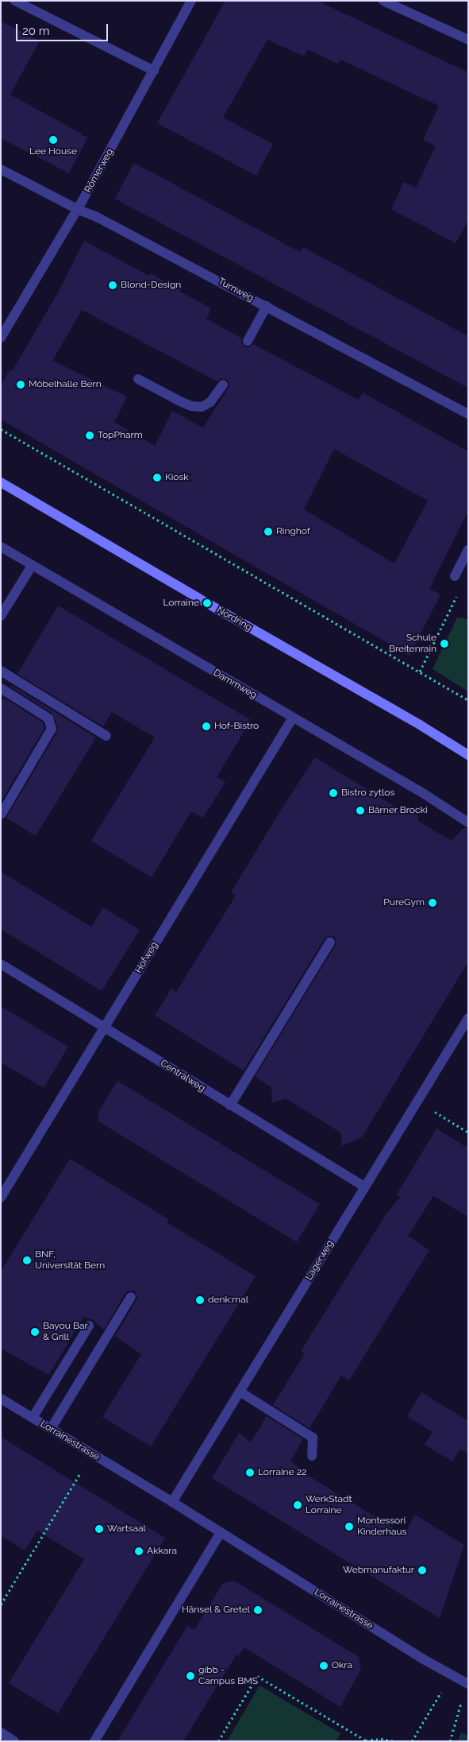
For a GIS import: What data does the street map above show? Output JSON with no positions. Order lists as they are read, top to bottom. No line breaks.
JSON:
{"streets":{"main road":["Nordring"],"street":["Römerweg","Turnweg","Dammweg","Hofweg","Centralweg","Lagerweg","Lorrainestrasse"]},"crossings":[["Römerweg","Turnweg"],["Dammweg","Hofweg"],["Hofweg","Centralweg"],["Centralweg","Lagerweg"],["Lagerweg","Lorrainestrasse"]],"places":["Lee House","Blond-Design","Möbelhalle Bern","TopPharm","Kiosk","Ringhof","Lorraine","Schule Breitenrain","Hof-Bistro","Bistro zytlos","Bärner Brocki","PureGym","BNF, Universität Bern","denk:mal","Bayou Bar & Grill","Lorraine 22","WerkStadt Lorraine","Montessori Kinderhaus","Wartsaal","Akkara","Webmanufaktur","Hänsel & Gretel","Okra","gibb - Campus BMS"],"scale_bar":"20 m"}
